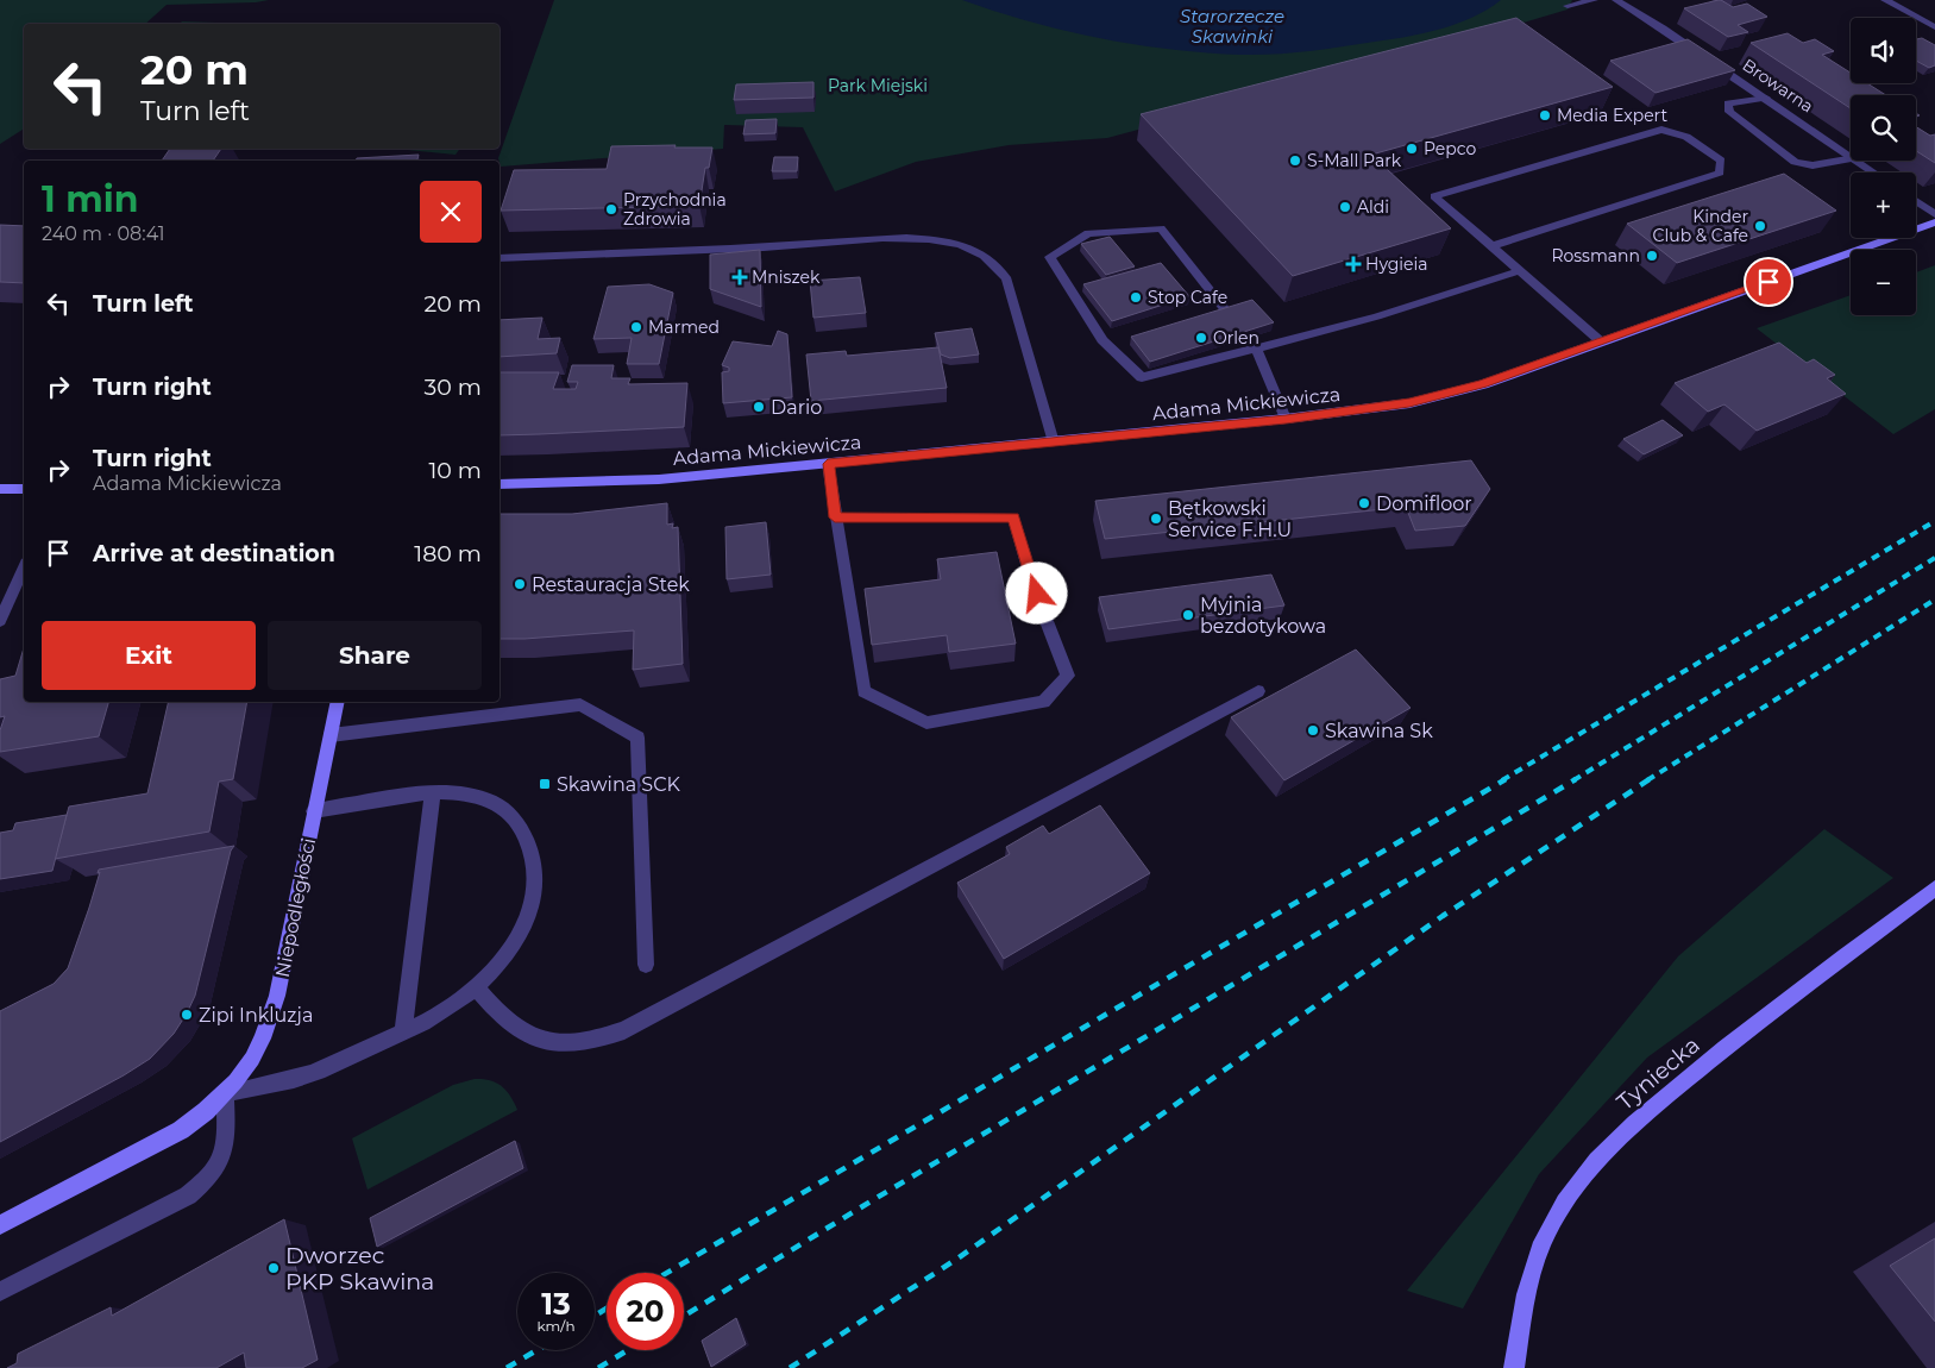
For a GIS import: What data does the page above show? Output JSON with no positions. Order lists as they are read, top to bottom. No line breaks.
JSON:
{"streets":{"main road":["Adama Mickiewicza","Niepodległości","Tyniecka"],"street":["Browarna"]},"water":["Starorzecze Skawinki"],"parks":["Park Miejski"],"places":{"other":["Media Expert","Pepco","S-Mall Park","Aldi","Przychodnia Zdrowia","Kinder Club & Cafe","Rossmann","Stop Cafe","Marmed","Orlen","Dario","Domifloor","Bętkowski Service F.H.U","Restauracja Stek","Myjnia bezdotykowa","Skawina Sk","Zipi Inkluzja","Dworzec PKP Skawina"],"health":["Hygieia","Mniszek"],"transit":["Skawina SCK"]},"page":{"map_buttons":["+","−"],"turn":["20 m","Turn left"],"heading":["1 min","240 m · 08:41"],"list":[{"name":"Turn left","value":"20 m"},{"name":"Turn right","value":"30 m"},{"name":"Turn right","note":"Adama Mickiewicza","value":"10 m"},{"name":"Arrive at destination","value":"180 m"}],"buttons":["Exit","Share"],"speed":"13 km/h","limit":"20"}}
